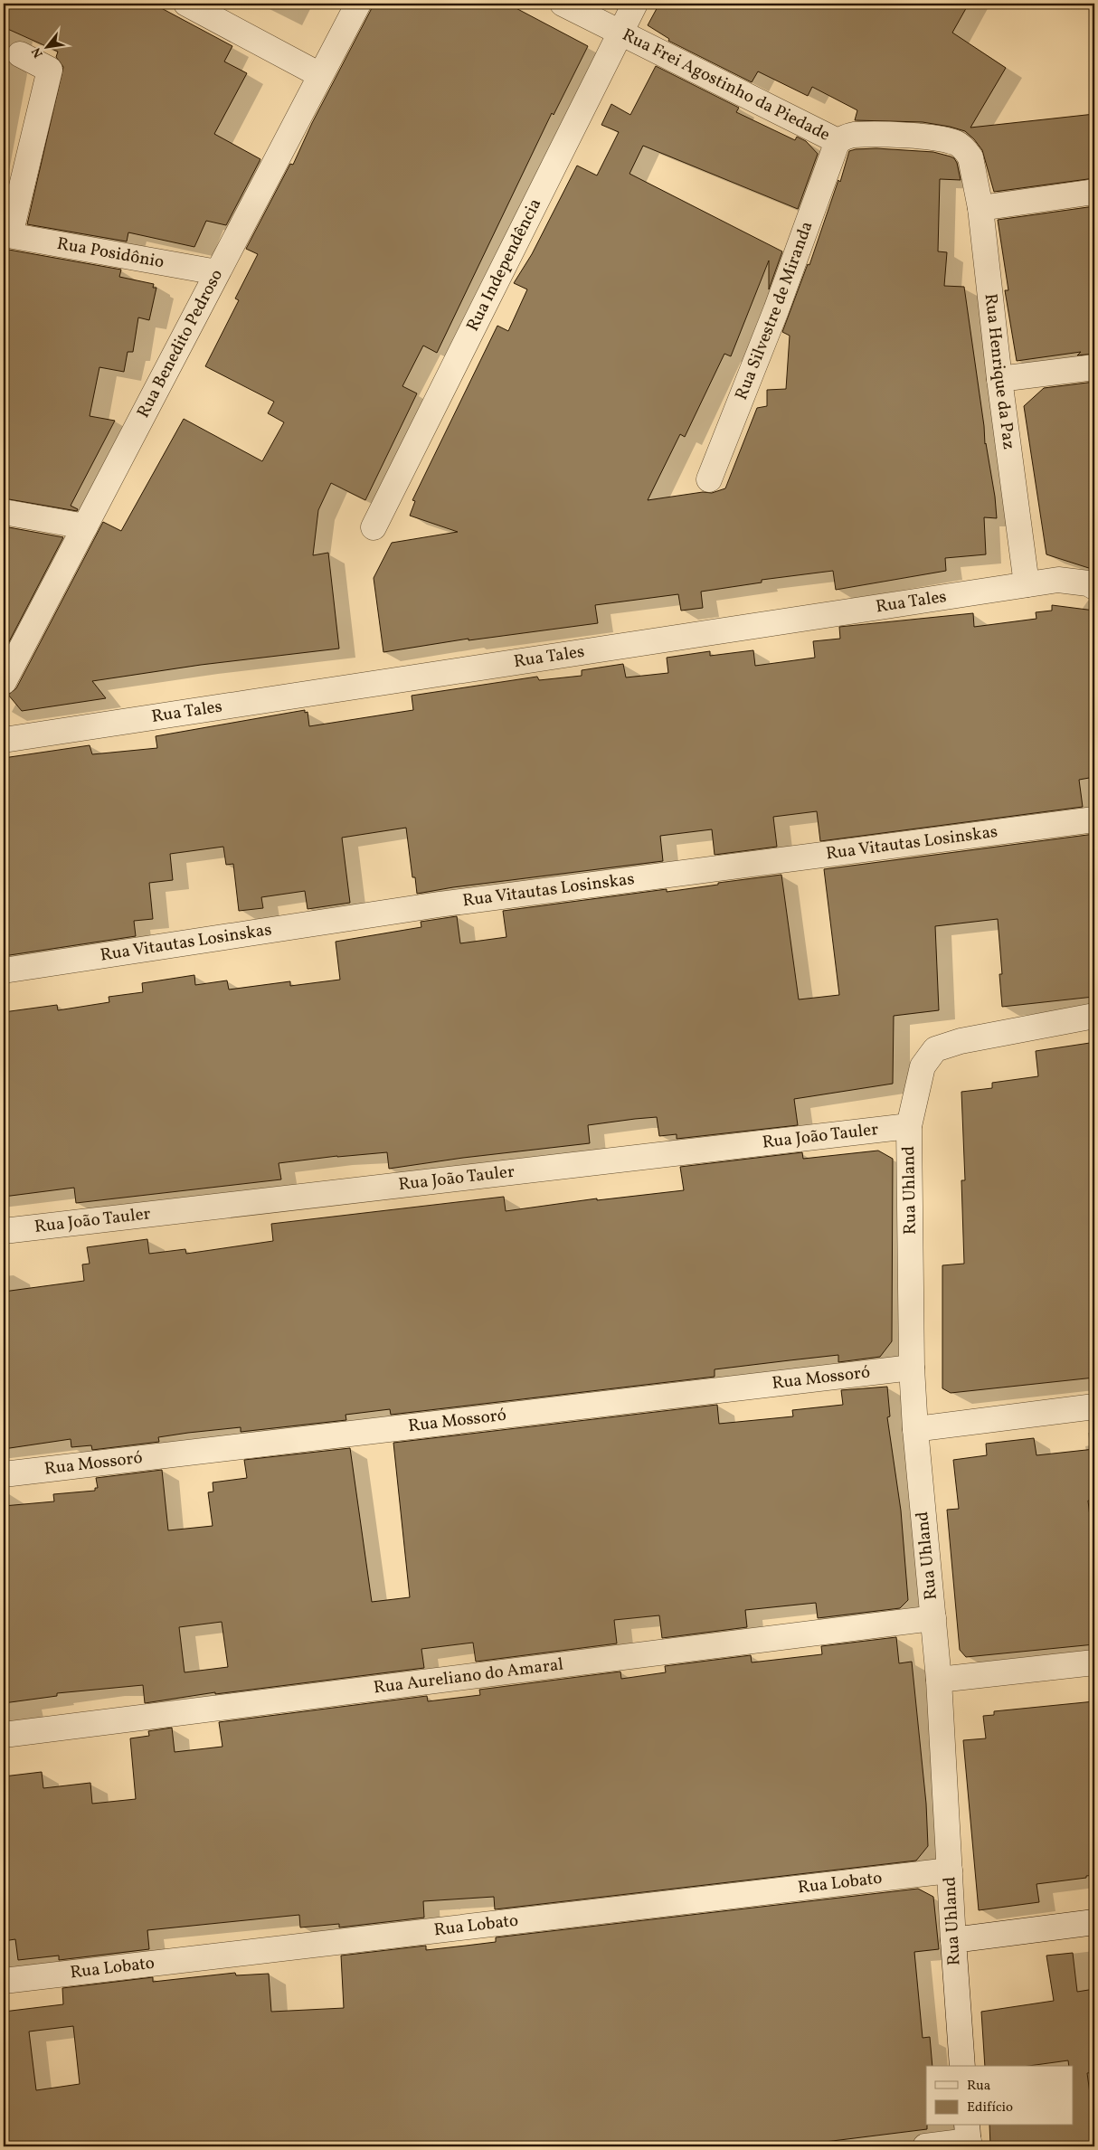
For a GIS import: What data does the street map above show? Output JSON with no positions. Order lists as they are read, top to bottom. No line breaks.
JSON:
{"streets":{"street":["Rua Frei Agostinho da Piedade","Rua Posidônio","Rua Independência","Rua Silvestre de Miranda","Rua Benedito Pedroso","Rua Henrique da Paz","Rua Tales","Rua Vitautas Losinskas","Rua João Tauler","Rua Uhland","Rua Mossoró","Rua Aureliano do Amaral","Rua Lobato"]},"crossings":[["Rua Frei Agostinho da Piedade","Rua Independência"],["Rua Frei Agostinho da Piedade","Rua Silvestre de Miranda"],["Rua Frei Agostinho da Piedade","Rua Henrique da Paz"],["Rua Posidônio","Rua Benedito Pedroso"],["Rua Henrique da Paz","Rua Tales"],["Rua João Tauler","Rua Uhland"],["Rua Uhland","Rua Mossoró"],["Rua Uhland","Rua Aureliano do Amaral"],["Rua Uhland","Rua Lobato"]],"legend":["Rua","Edifício"],"north":"bottom left"}
